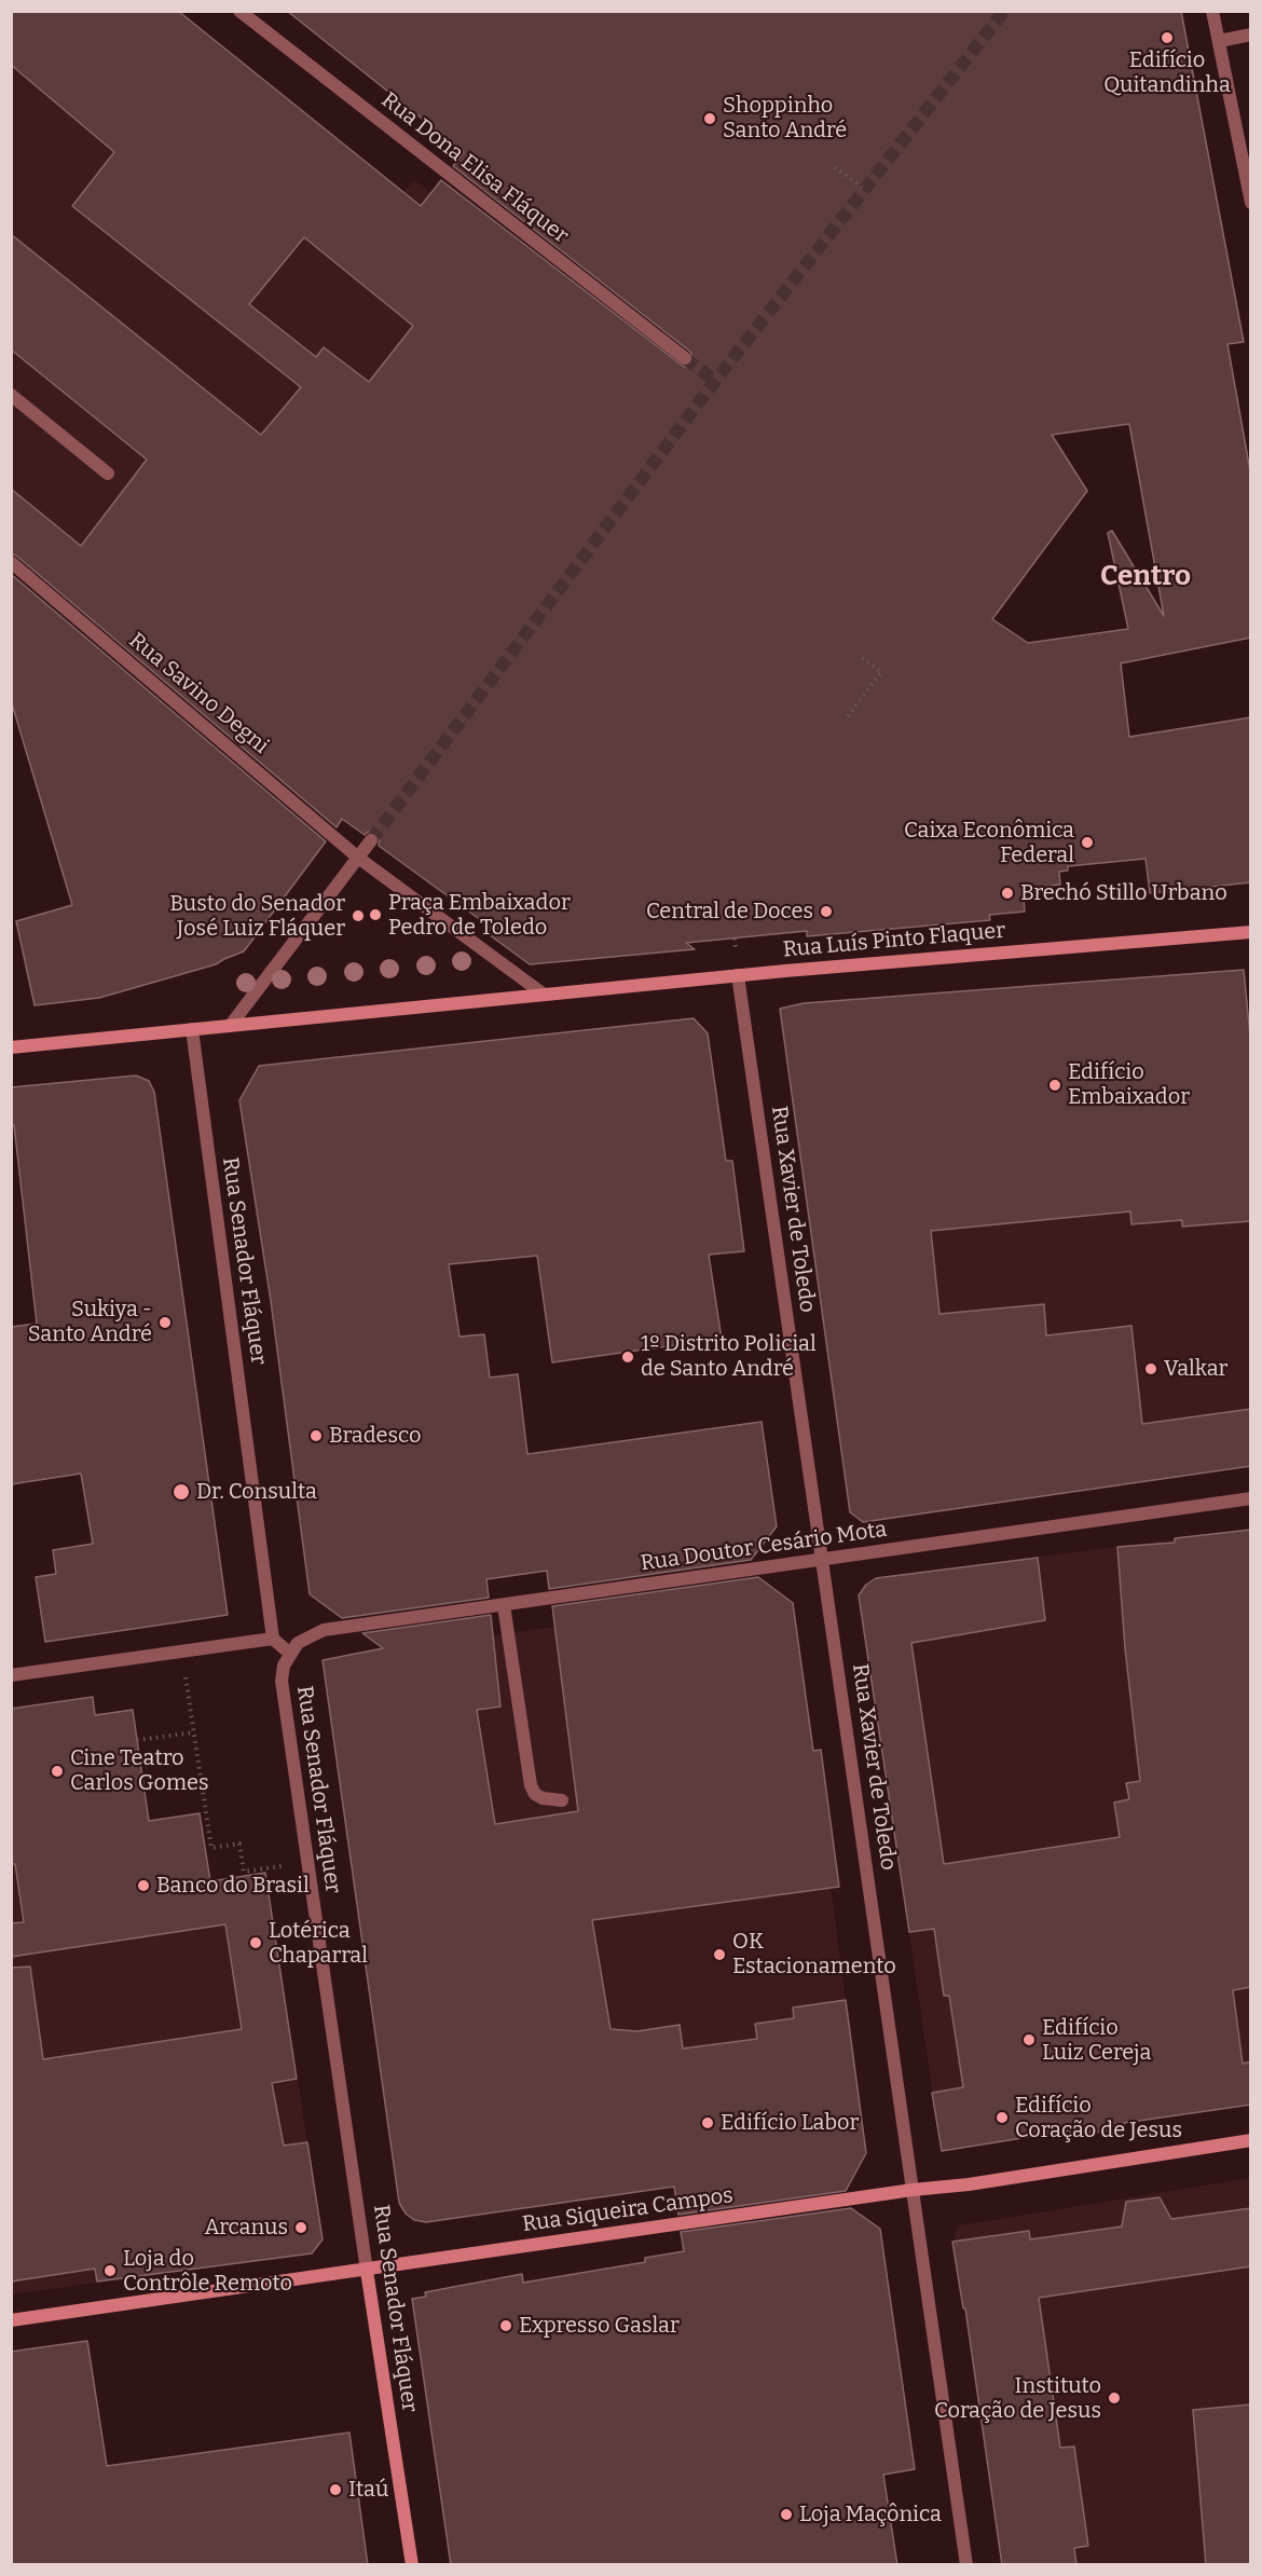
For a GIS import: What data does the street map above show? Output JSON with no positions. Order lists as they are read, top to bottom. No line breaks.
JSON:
{"streets":{"main road":["Rua Luís Pinto Flaquer","Rua Senador Fláquer","Rua Siqueira Campos"],"street":["Rua Dona Elisa Fláquer","Rua Savino Degni","Rua Xavier de Toledo","Rua Doutor Cesário Mota"]},"crossings":[["Rua Luís Pinto Flaquer","Rua Xavier de Toledo"],["Rua Xavier de Toledo","Rua Doutor Cesário Mota"],["Rua Xavier de Toledo","Rua Siqueira Campos"],["Rua Senador Fláquer","Rua Doutor Cesário Mota"],["Rua Senador Fláquer","Rua Siqueira Campos"]],"districts":["Centro"],"places":["Edifício Quitandinha","Shoppinho Santo André","Caixa Econômica Federal","Brechó Stillo Urbano","Central de Doces","Praça Embaixador Pedro de Toledo","Busto do Senador José Luiz Fláquer","Edifício Embaixador","Sukiya - Santo André","1º Distrito Policial de Santo André","Valkar","Bradesco","Dr. Consulta","Cine Teatro Carlos Gomes","Banco do Brasil","Lotérica Chaparral","OK Estacionamento","Edifício Luiz Cereja","Edifício Coração de Jesus","Edifício Labor","Arcanus","Loja do Contrôle Remoto","Expresso Gaslar","Instituto Coração de Jesus","Itaú","Loja Maçônica"]}
